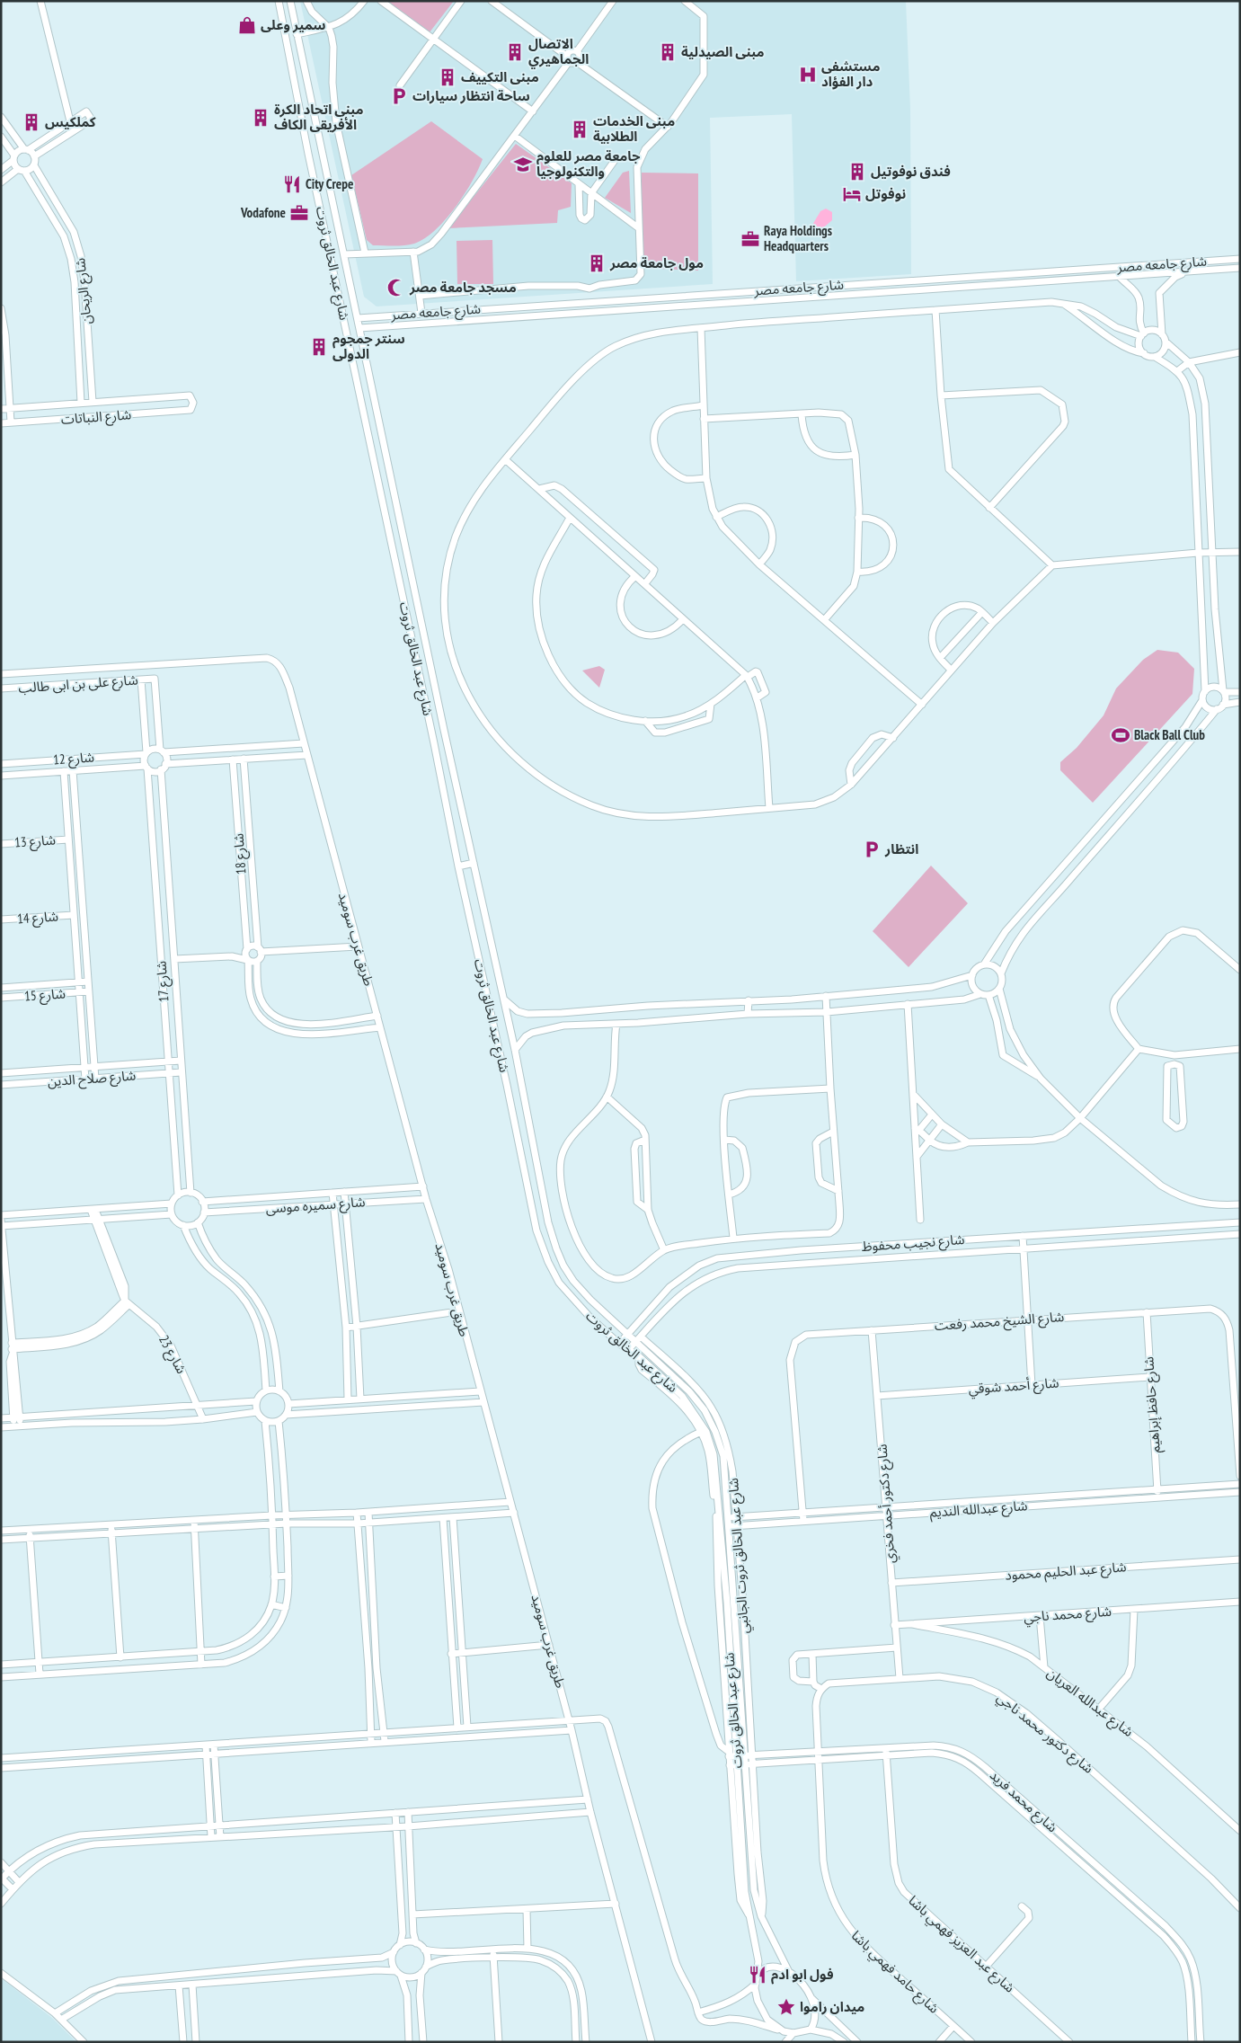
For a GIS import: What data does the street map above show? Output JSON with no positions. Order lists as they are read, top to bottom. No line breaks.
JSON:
{"streets":{"street":["شارع عبد الخالق ثروت","شارع جامعه مصر","شارع الريحان","شارع النباتات","شارع على بن ابى طالب","شارع 12","شارع 13","شارع 18","شارع 14","طريق غرب سوميد","شارع 17","شارع 15","شارع صلاح الدين","شارع سميره موسى","شارع نجيب محفوظ","شارع الشيخ محمد رفعت","شارع 23","شارع أحمد شوقي","شارع حافظ إبراهيم","شارع دكتور أحمد فخري","شارع عبدالله النديم","شارع عبد الخالق ثروت الجانبي","شارع عبد الحليم محمود","شارع محمد ناجي","شارع عبدالله العريان","شارع دكتور محمد ناجي","شارع محمد فريد","شارع عبد العزيز فهمي باشا","شارع حامد فهمي باشا"]},"crossings":[["شارع عبد الخالق ثروت","شارع جامعه مصر"],["شارع عبد الخالق ثروت","شارع نجيب محفوظ"],["شارع عبد الخالق ثروت","شارع عبدالله النديم"],["شارع عبد الخالق ثروت","شارع عبد الخالق ثروت الجانبي"],["شارع عبد الخالق ثروت","شارع محمد فريد"],["شارع الريحان","شارع النباتات"],["شارع على بن ابى طالب","شارع 12"],["شارع على بن ابى طالب","طريق غرب سوميد"],["شارع على بن ابى طالب","شارع 17"],["شارع 12","شارع 17"],["طريق غرب سوميد","شارع سميره موسى"],["شارع 17","شارع صلاح الدين"],["شارع 17","شارع سميره موسى"],["شارع نجيب محفوظ","شارع عبد الخالق ثروت الجانبي"],["شارع الشيخ محمد رفعت","شارع حافظ إبراهيم"],["شارع الشيخ محمد رفعت","شارع دكتور أحمد فخري"],["شارع الشيخ محمد رفعت","شارع عبدالله النديم"],["شارع أحمد شوقي","شارع حافظ إبراهيم"],["شارع أحمد شوقي","شارع دكتور أحمد فخري"],["شارع حافظ إبراهيم","شارع عبدالله النديم"],["شارع دكتور أحمد فخري","شارع عبدالله النديم"],["شارع دكتور أحمد فخري","شارع عبد الحليم محمود"],["شارع دكتور أحمد فخري","شارع محمد ناجي"],["شارع دكتور أحمد فخري","شارع دكتور محمد ناجي"],["شارع عبدالله النديم","شارع عبد الخالق ثروت الجانبي"],["شارع محمد ناجي","شارع عبدالله العريان"],["شارع محمد فريد","شارع عبد العزيز فهمي باشا"],["شارع محمد فريد","شارع حامد فهمي باشا"]],"places":{"shop":["سمير وعلى"],"building":["الاتصال الجماهيري","مبنى الصيدلية","مبنى التكييف","مبنى اتحاد الكرة الأفريقى الكاف","كملكيس","مبنى الخدمات الطلابية","فندق نوفوتيل","مول جامعة مصر","سنتر جمجوم الدولى"],"hospital":["مستشفى دار الفؤاد"],"parking":["ساحة انتظار سيارات","انتظار"],"school or university":["جامعة مصر للعلوم والتكنولوجيا"],"restaurant":["City Crepe","فول ابو ادم"],"hotel":["نوفوتل"],"office":["Vodafone","Raya Holdings Headquarters"],"mosque":["مسجد جامعة مصر"],"sports":["Black Ball Club"],"place":["ميدان راموا"]}}
